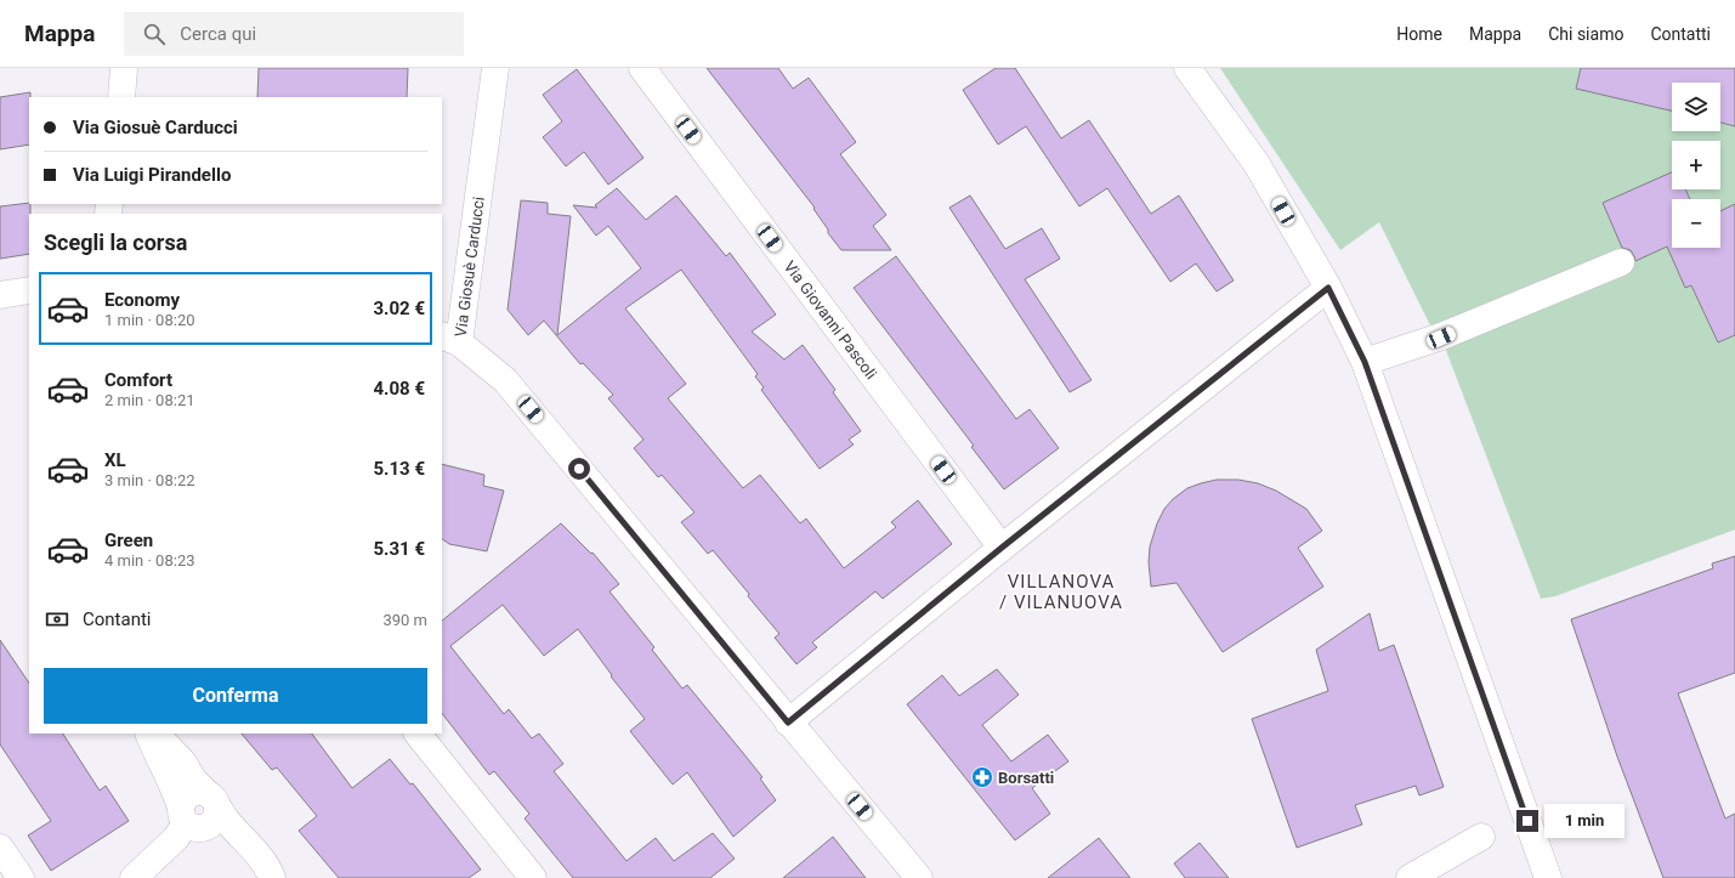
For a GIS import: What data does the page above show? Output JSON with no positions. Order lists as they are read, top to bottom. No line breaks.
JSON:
{"streets":{"street":["Via Giosuè Carducci","Via Giovanni Pascoli"]},"districts":["VILLANOVA / VILANUOVA"],"places":{"pharmacy":["Borsatti"]},"page":{"header":"Mappa","search":"Cerca qui","nav":["Home","Mappa","Chi siamo","Contatti"],"map_buttons":["+","−"],"banner":["Via Giosuè Carducci","Via Luigi Pirandello"],"heading":"Scegli la corsa","list":[{"name":"Economy","note":"1 min · 08:20","value":"3.02 €"},{"name":"Comfort","note":"2 min · 08:21","value":"4.08 €"},{"name":"XL","note":"3 min · 08:22","value":"5.13 €"},{"name":"Green","note":"4 min · 08:23","value":"5.31 €"}],"pay":["Contanti","390 m"],"buttons":"Conferma","bubble":"1 min"}}
